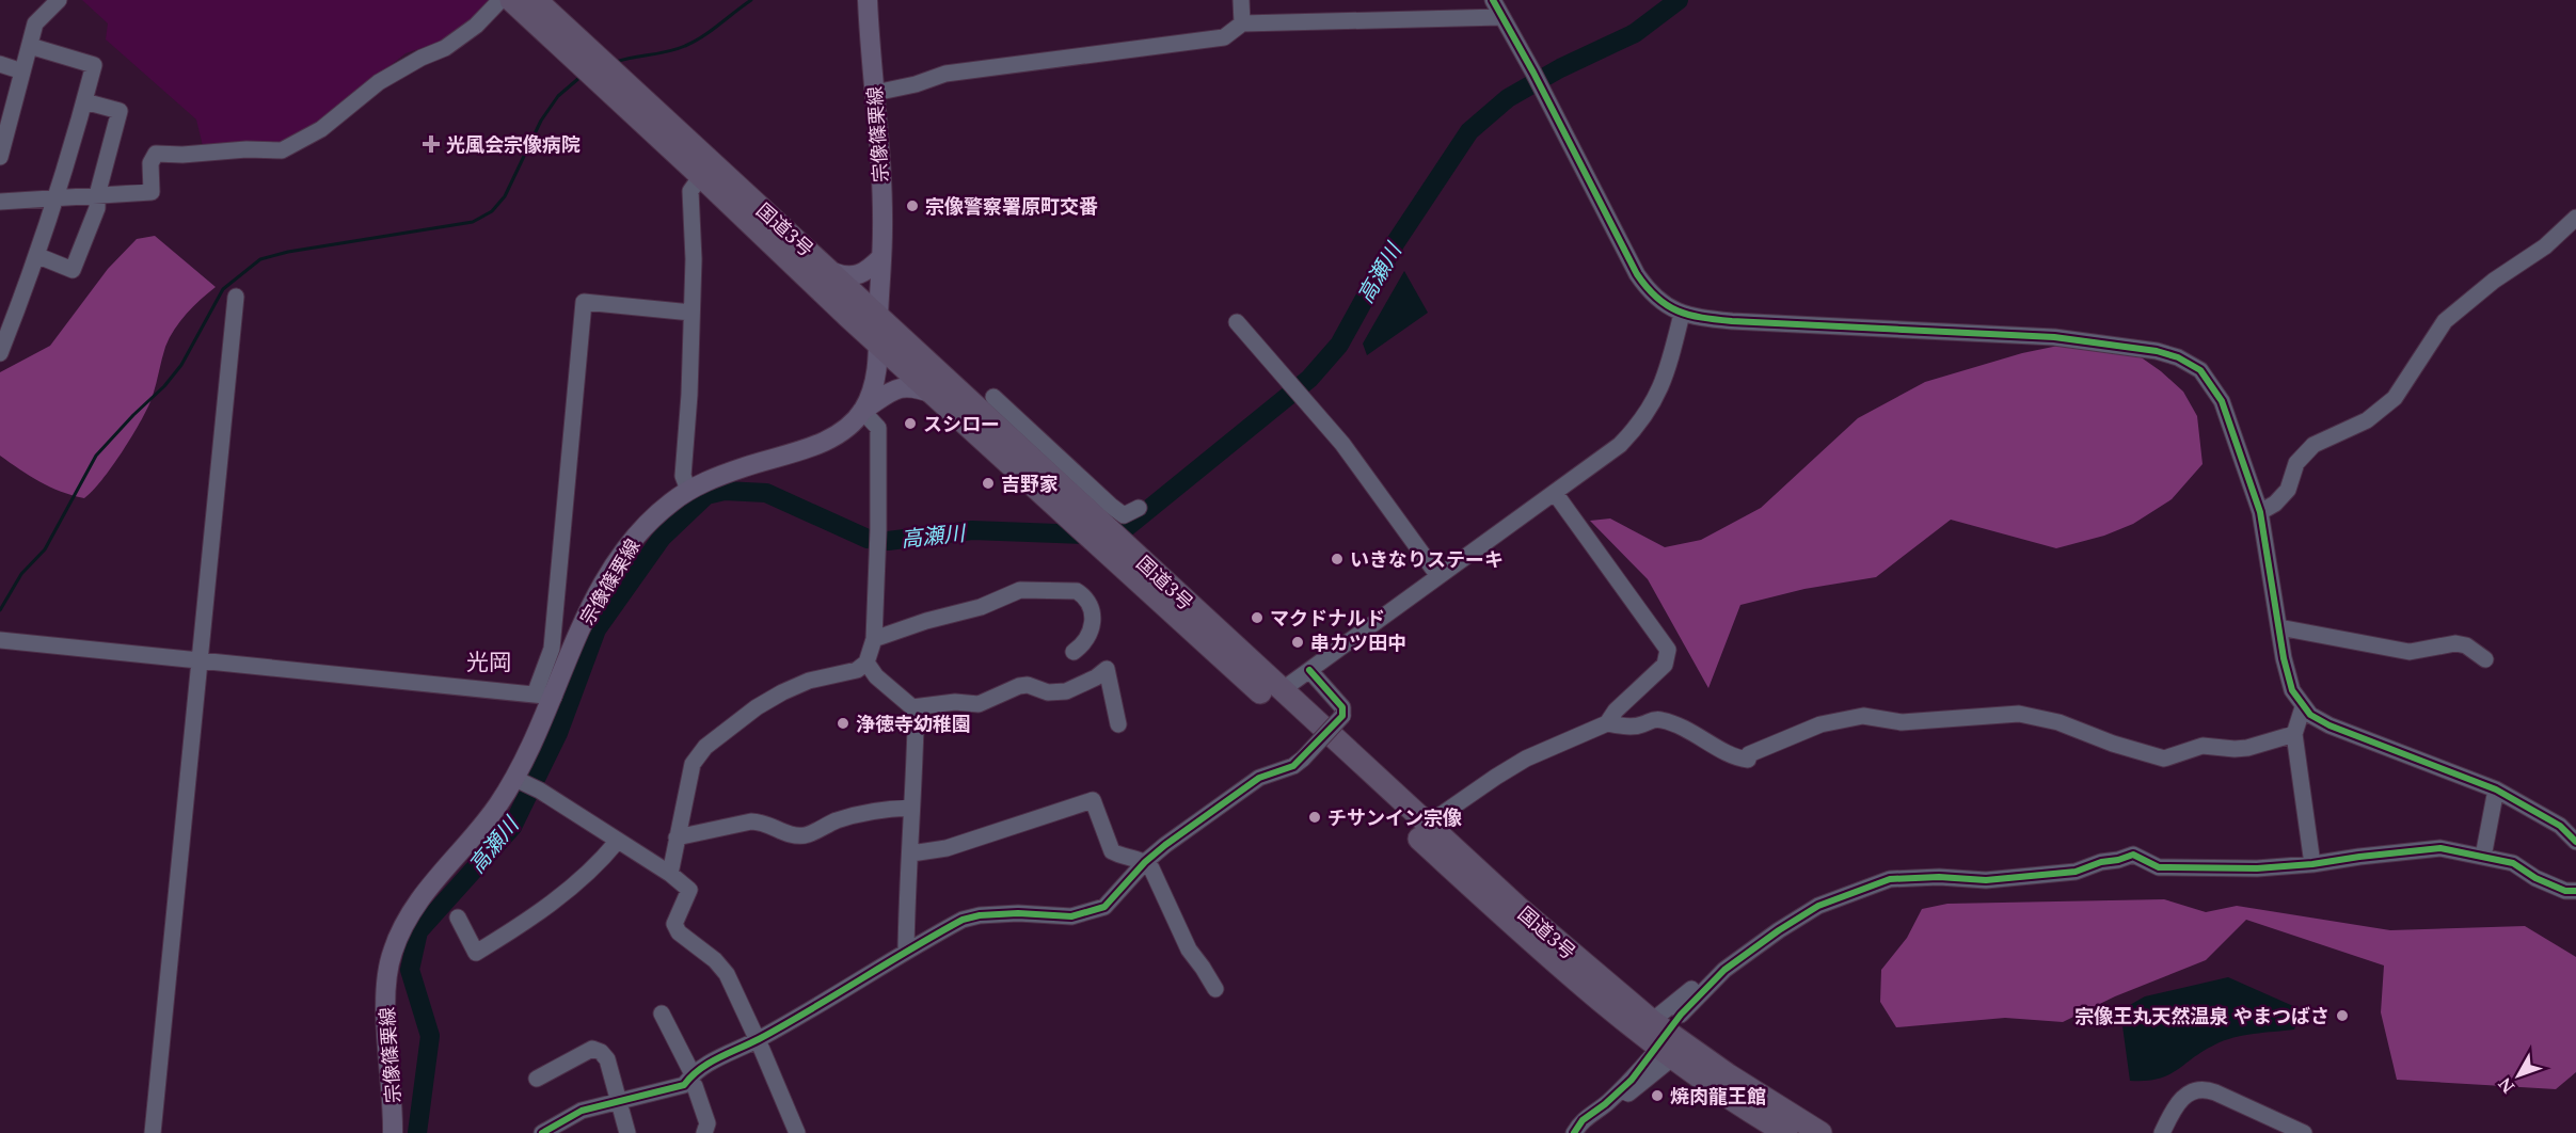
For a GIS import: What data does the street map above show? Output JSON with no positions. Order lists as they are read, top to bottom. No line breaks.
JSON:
{"streets":{"highway":["国道3号"],"main road":["宗像篠栗線"]},"crossings":[["宗像篠栗線","国道3号"]],"districts":["光岡"],"water":["高瀬川"],"places":{"health":["光風会宗像病院"],"other":["宗像警察署原町交番","スシロー","吉野家","いきなりステーキ","マクドナルド","串カツ田中","浄徳寺幼稚園","チサンイン宗像","宗像王丸天然温泉 やまつばさ","焼肉龍王館"]},"north":"bottom left"}
